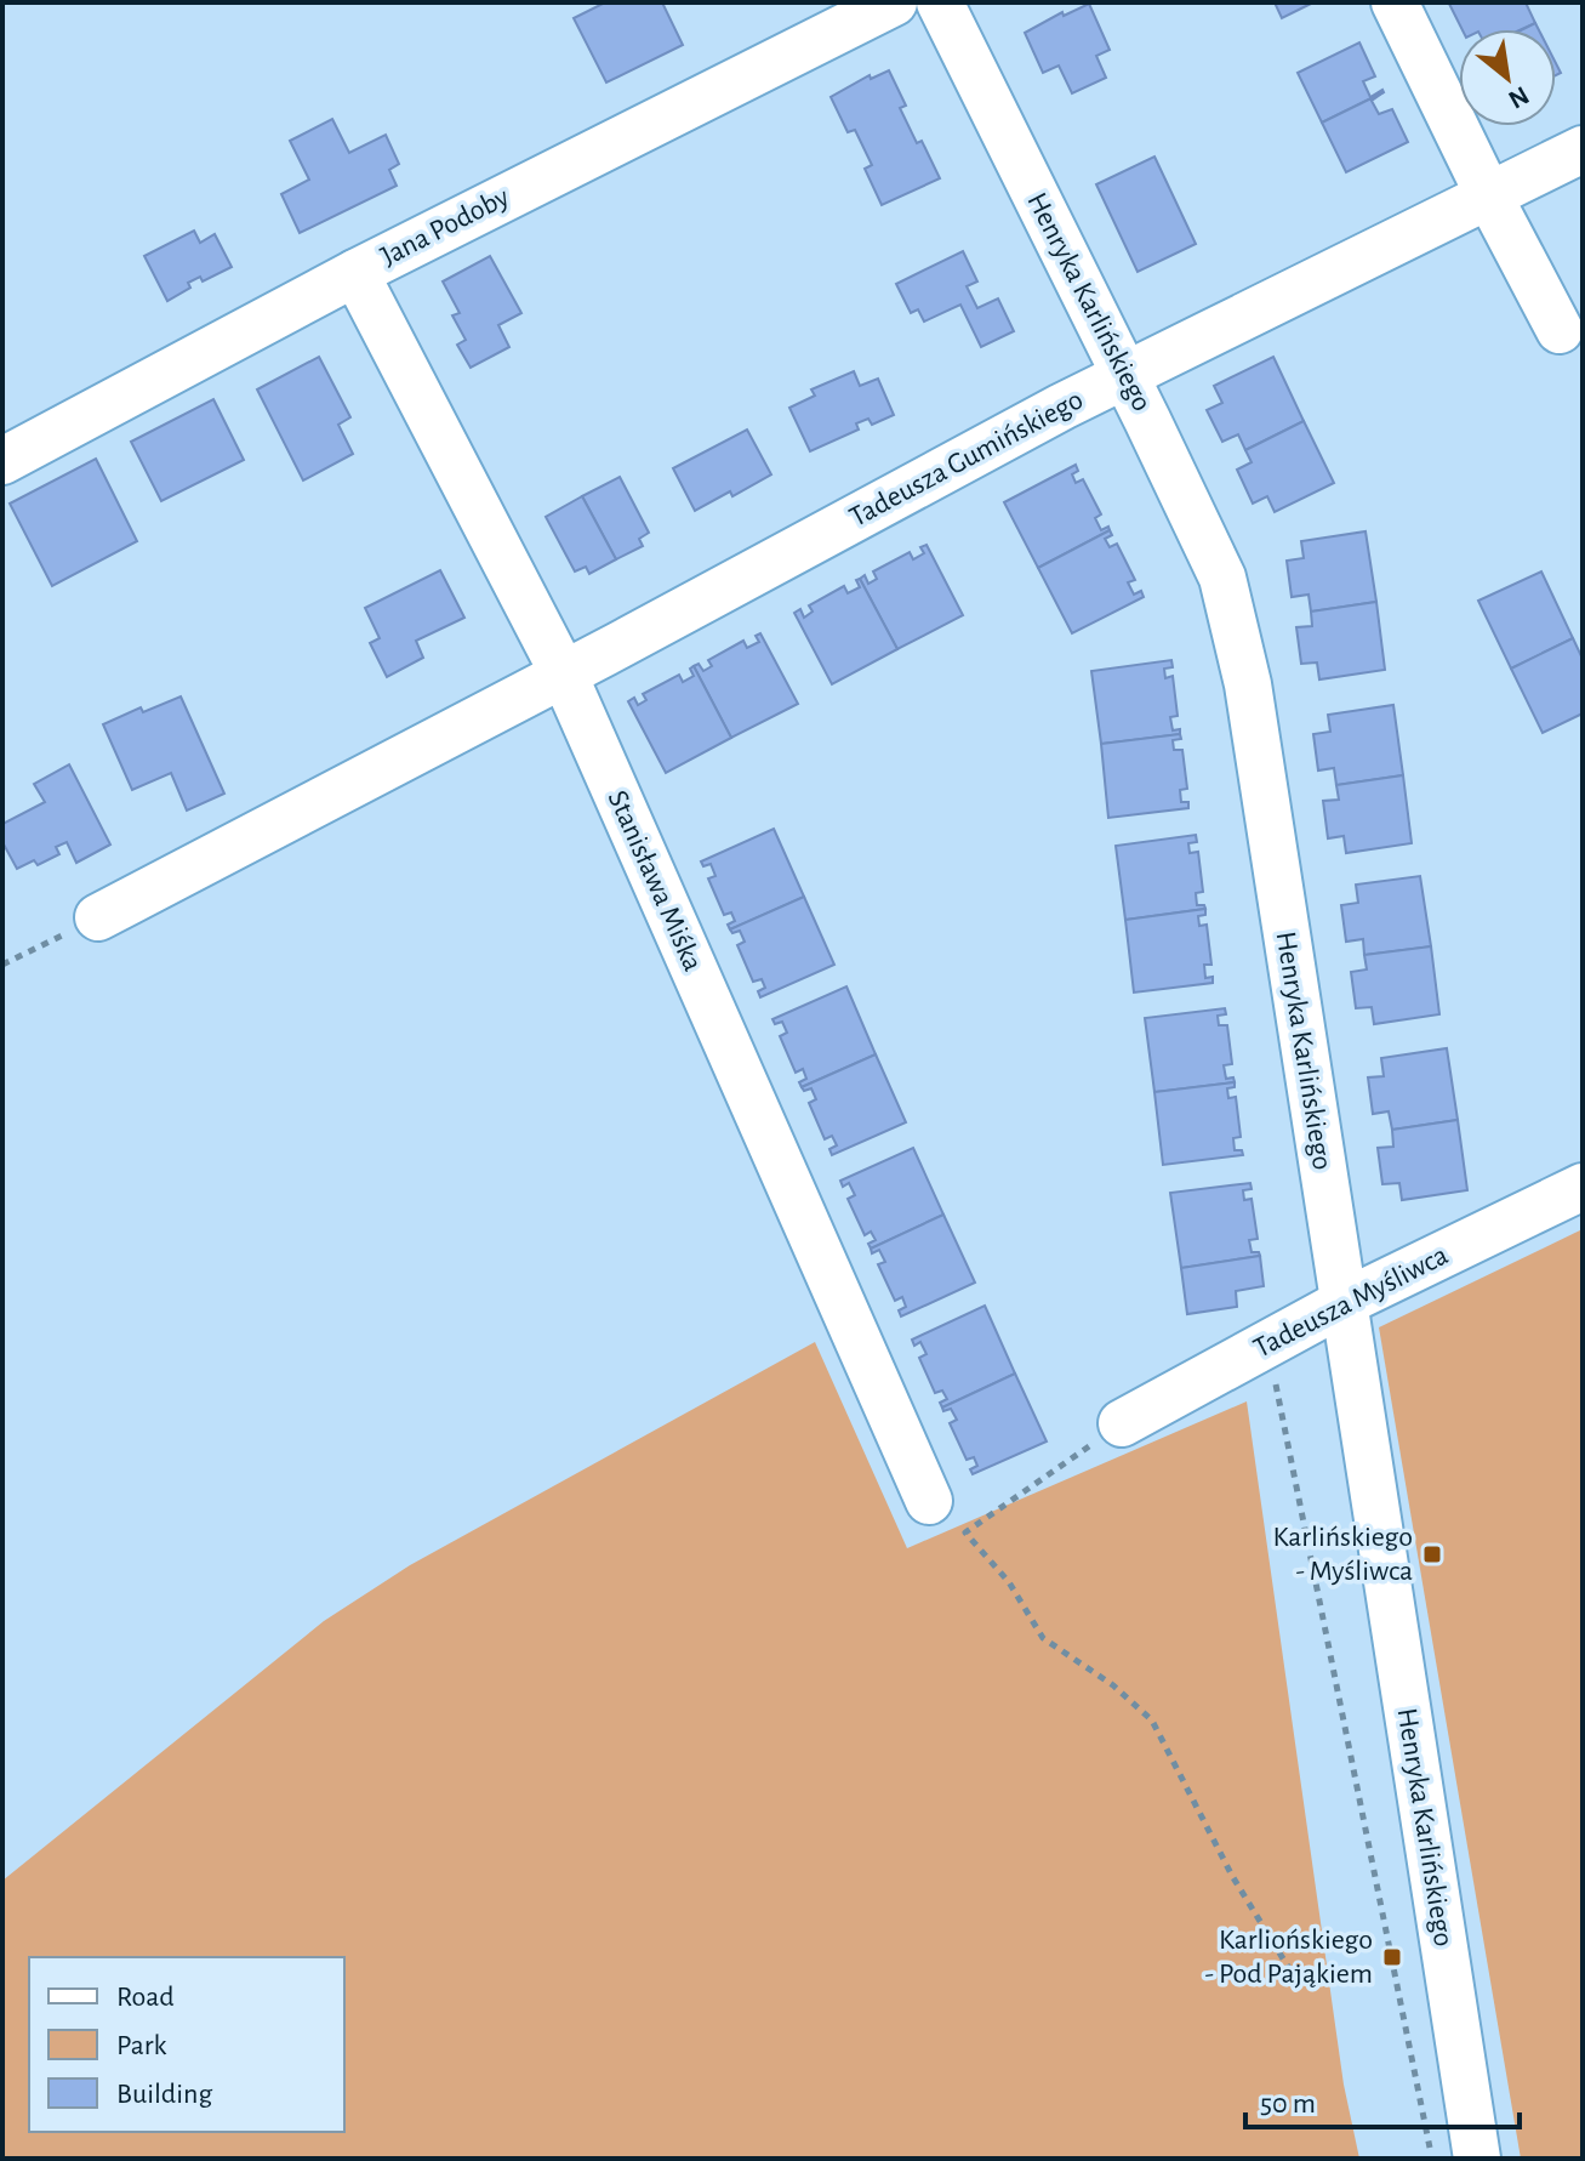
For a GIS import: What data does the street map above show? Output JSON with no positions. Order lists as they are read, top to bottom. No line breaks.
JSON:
{"streets":{"street":["Jana Podoby","Henryka Karlińskiego","Tadeusza Gumińskiego","Stanisława Miśka","Tadeusza Myśliwca"]},"crossings":[["Jana Podoby","Stanisława Miśka"],["Henryka Karlińskiego","Tadeusza Gumińskiego"],["Henryka Karlińskiego","Tadeusza Myśliwca"],["Tadeusza Gumińskiego","Stanisława Miśka"]],"places":{"transit":["Karlińskiego - Myśliwca","Karliońskiego - Pod Pająkiem"]},"legend":["Road","Park","Building"],"scale_bar":"50 m","north":"bottom right"}
